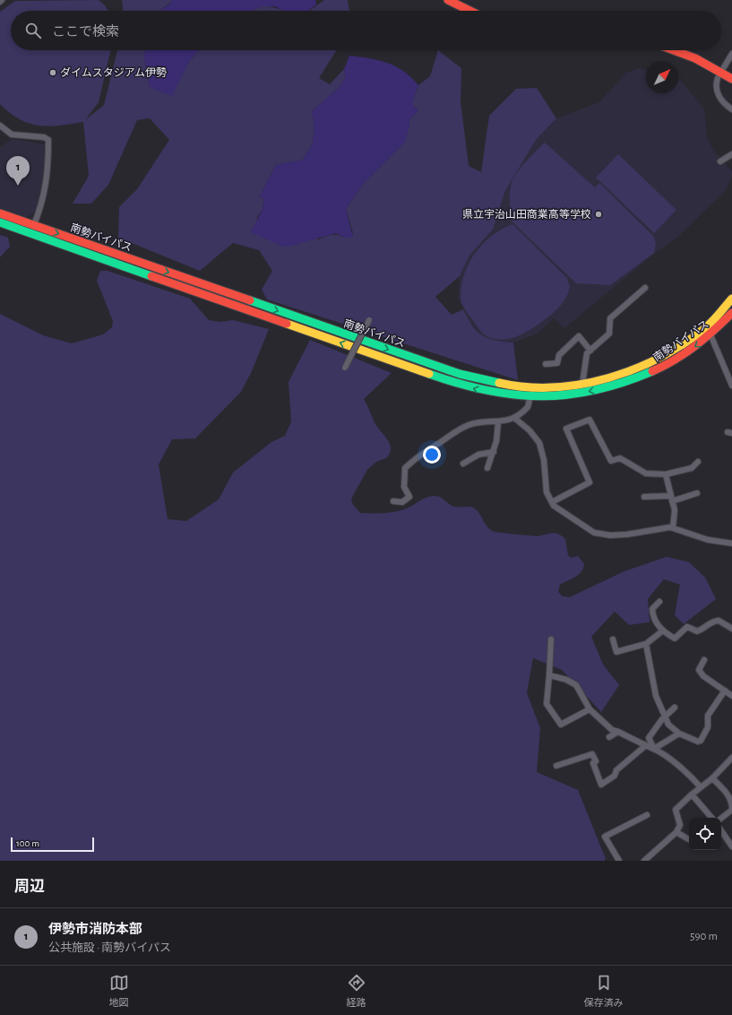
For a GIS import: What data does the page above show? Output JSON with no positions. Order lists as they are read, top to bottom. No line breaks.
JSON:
{"streets":{"main road":["南勢バイパス"]},"places":["ダイムスタジアム伊勢","県立宇治山田商業高等学校"],"scale_bar":"100 m","north":"top right","page":{"search":"ここで検索","pins":"1","scale":"100 m","heading":"周辺","list":[{"mark":"1","name":"伊勢市消防本部","note":"公共施設 · 南勢バイパス","value":"590 m"}],"nav":["地図","経路","保存済み"]}}
